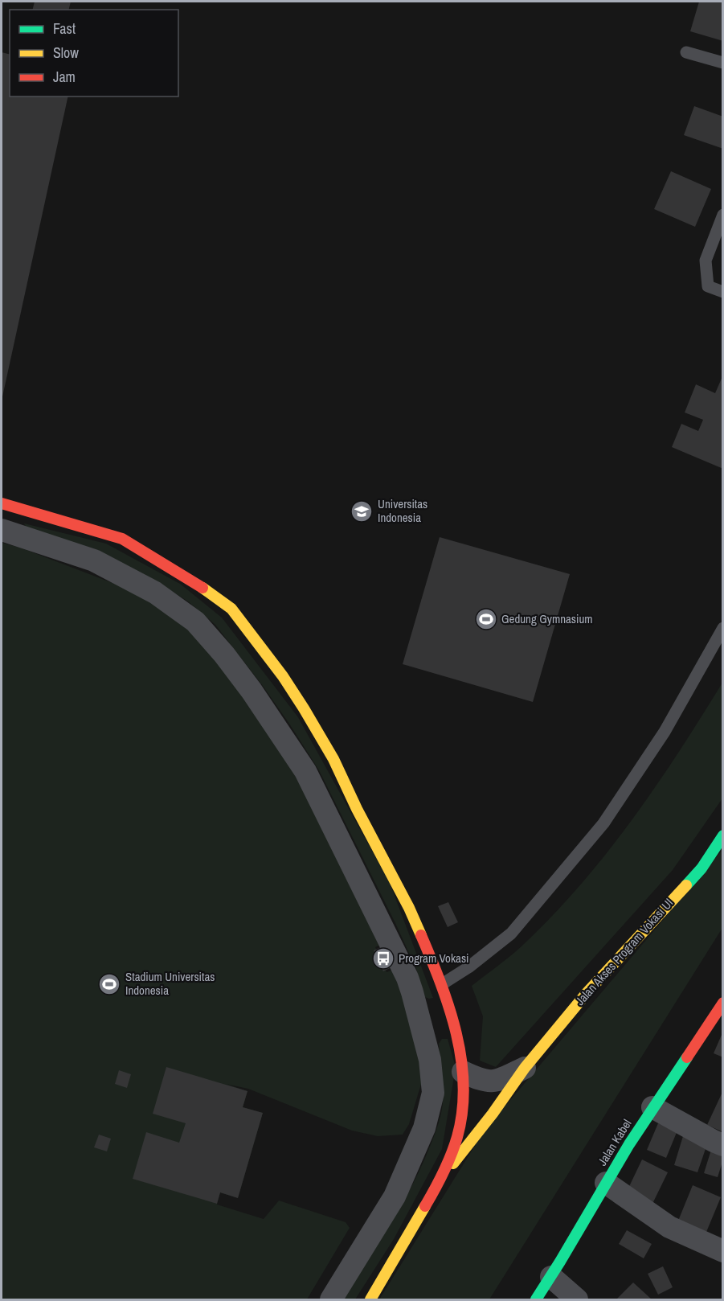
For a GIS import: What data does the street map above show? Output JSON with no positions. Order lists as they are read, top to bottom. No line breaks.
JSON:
{"streets":{"street":["Jalan Akses Program Vokasi UI","Jalan Kabel"]},"places":{"school or university":["Universitas Indonesia"],"sports":["Gedung Gymnasium","Stadium Universitas Indonesia"],"bus stop":["Program Vokasi"]},"legend":["Fast","Slow","Jam"]}
